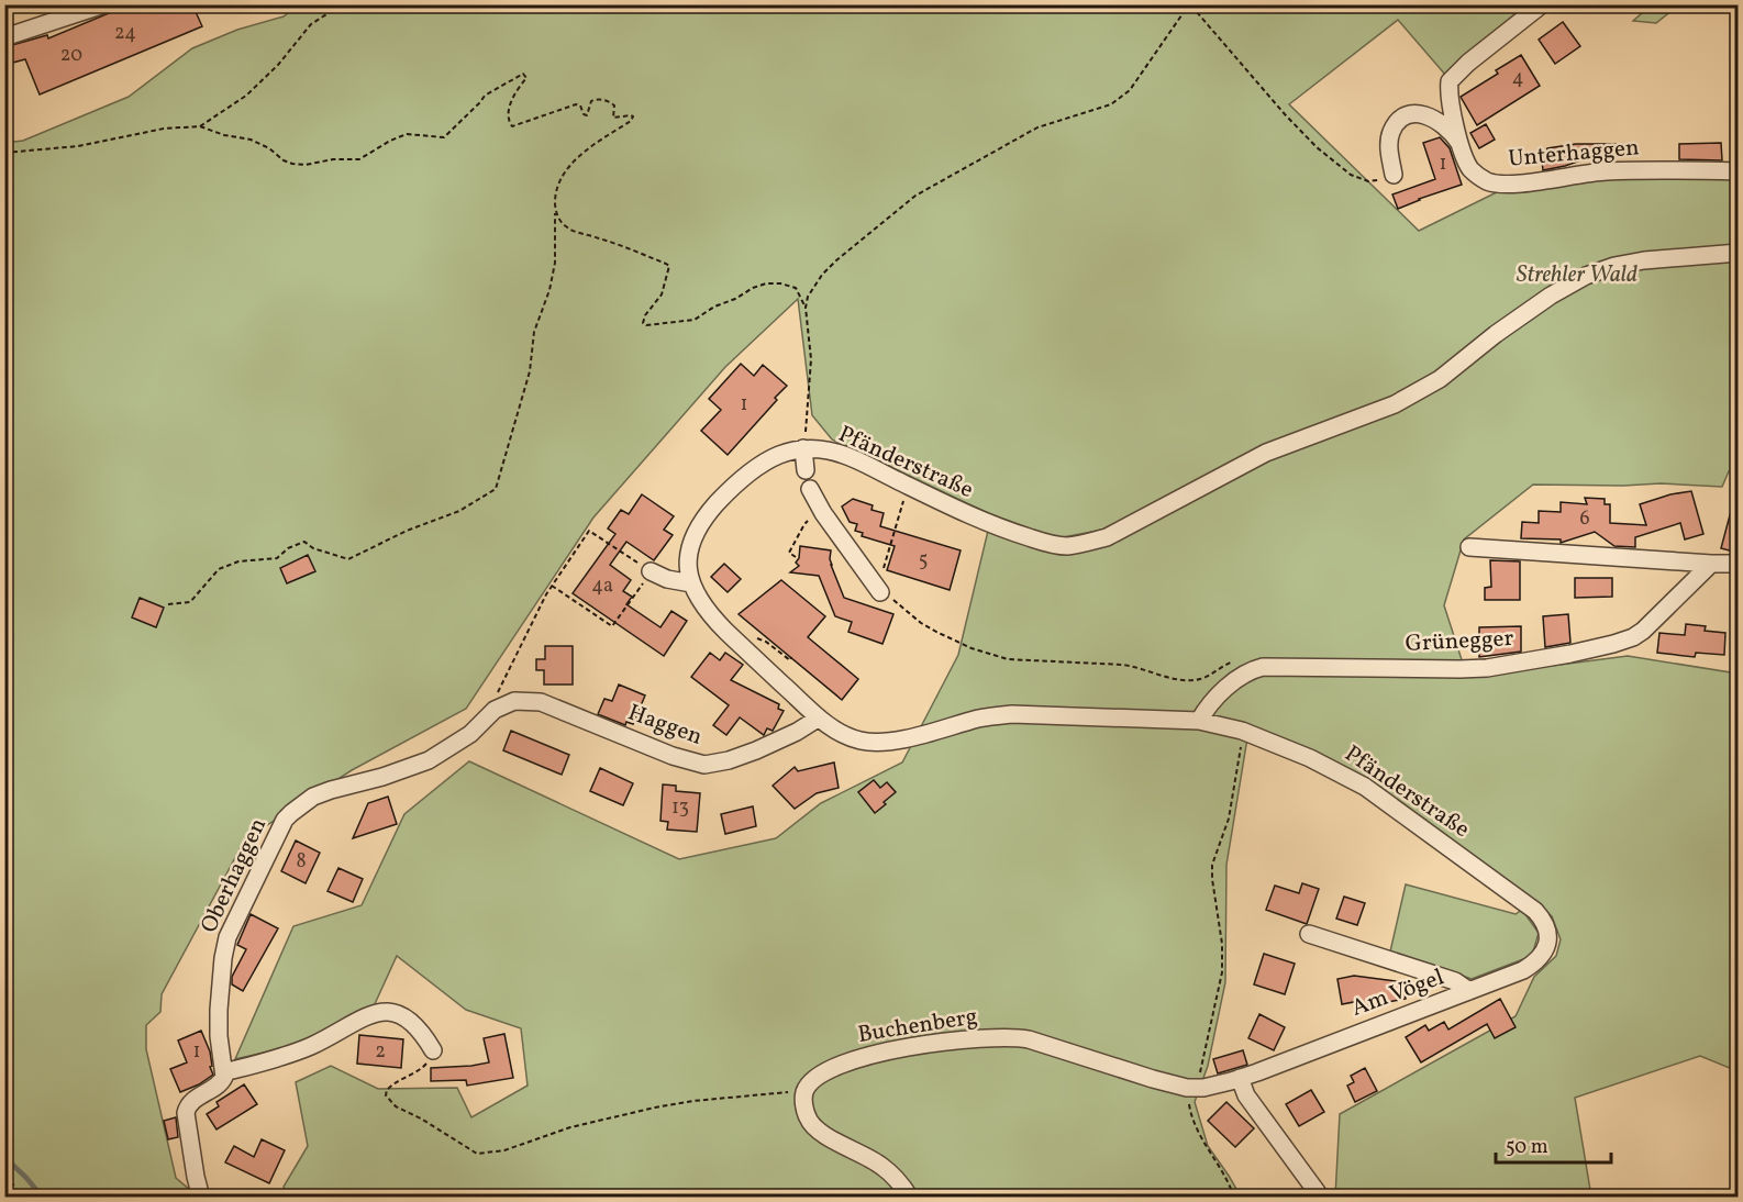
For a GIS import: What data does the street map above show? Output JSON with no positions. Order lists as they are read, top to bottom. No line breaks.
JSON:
{"streets":{"street":["Unterhaggen","Pfänderstraße","Grünegger","Haggen","Oberhaggen","Am Vögel","Buchenberg"]},"crossings":[["Pfänderstraße","Grünegger"],["Pfänderstraße","Haggen"],["Pfänderstraße","Am Vögel"],["Haggen","Oberhaggen"],["Am Vögel","Buchenberg"]],"parks":["Strehler Wald"],"house_numbers":["24","20","4","1","1","6","5","4a","13","8","1","2"],"scale_bar":"50 m"}
